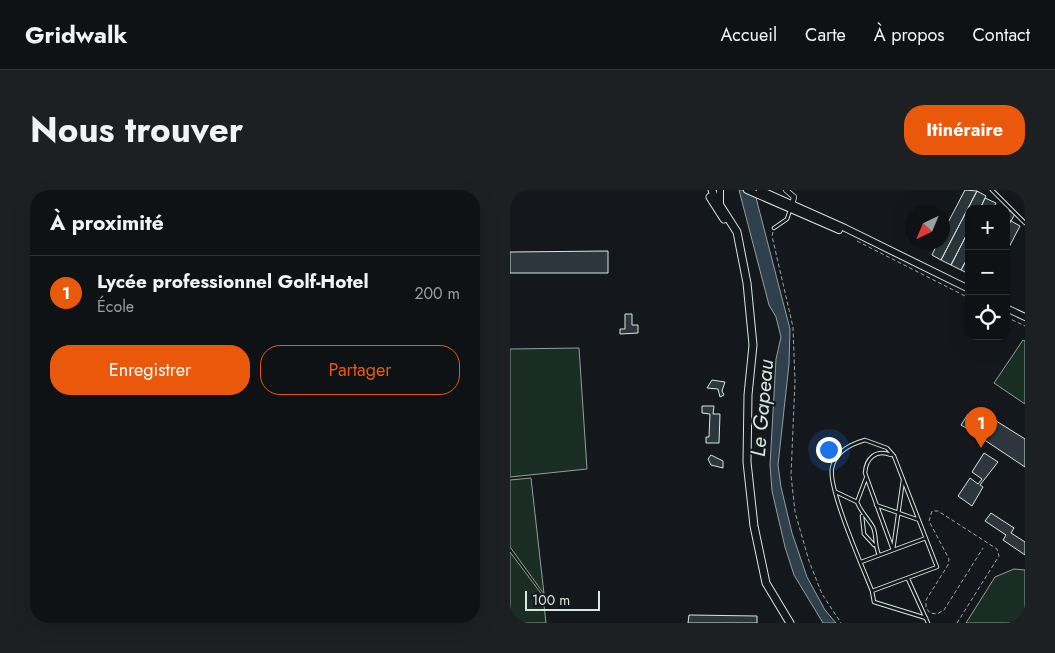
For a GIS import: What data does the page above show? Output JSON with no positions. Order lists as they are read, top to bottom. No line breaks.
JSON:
{"water":["Le Gapeau"],"scale_bar":"100 m","north":"bottom left","page":{"header":"Gridwalk","nav":["Accueil","Carte","À propos","Contact"],"title":"Nous trouver","buttons":["Itinéraire",["Enregistrer","Partager"]],"heading":"À proximité","map_buttons":["+","−"],"list":[{"mark":"1","name":"Lycée professionnel Golf-Hotel","note":"École","value":"200 m"}],"pins":"1","scale":"100 m"}}
